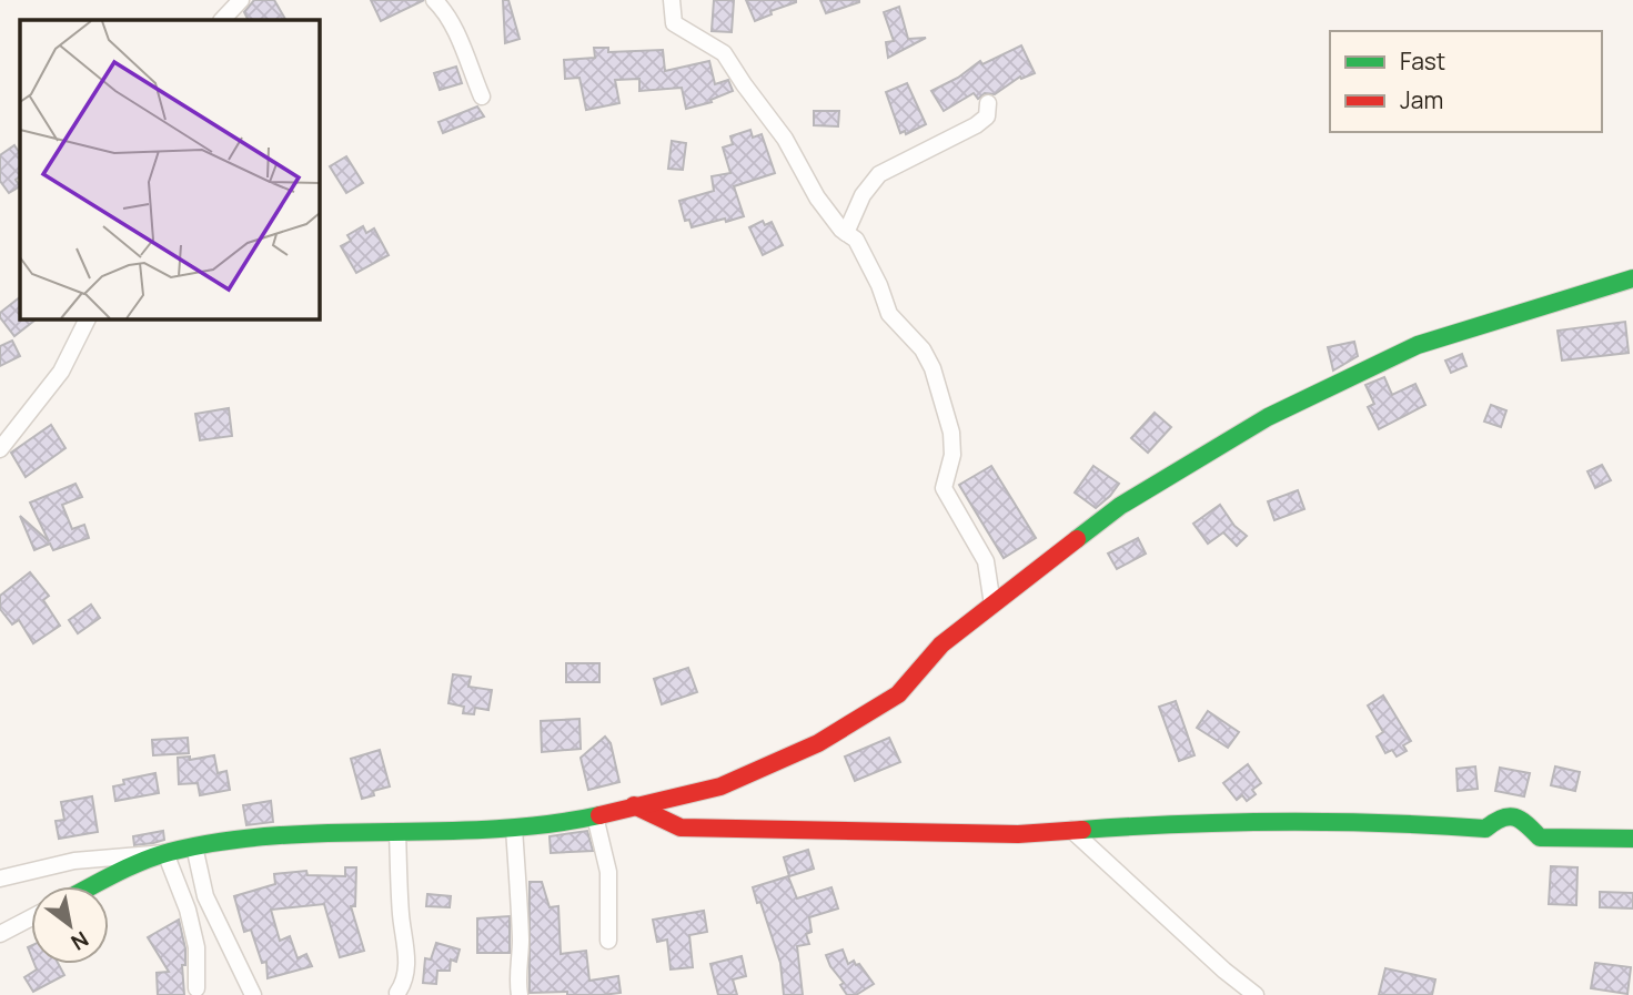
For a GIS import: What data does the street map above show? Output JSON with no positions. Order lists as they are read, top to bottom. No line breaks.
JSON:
{"legend":["Fast","Jam"],"north":"bottom right"}
